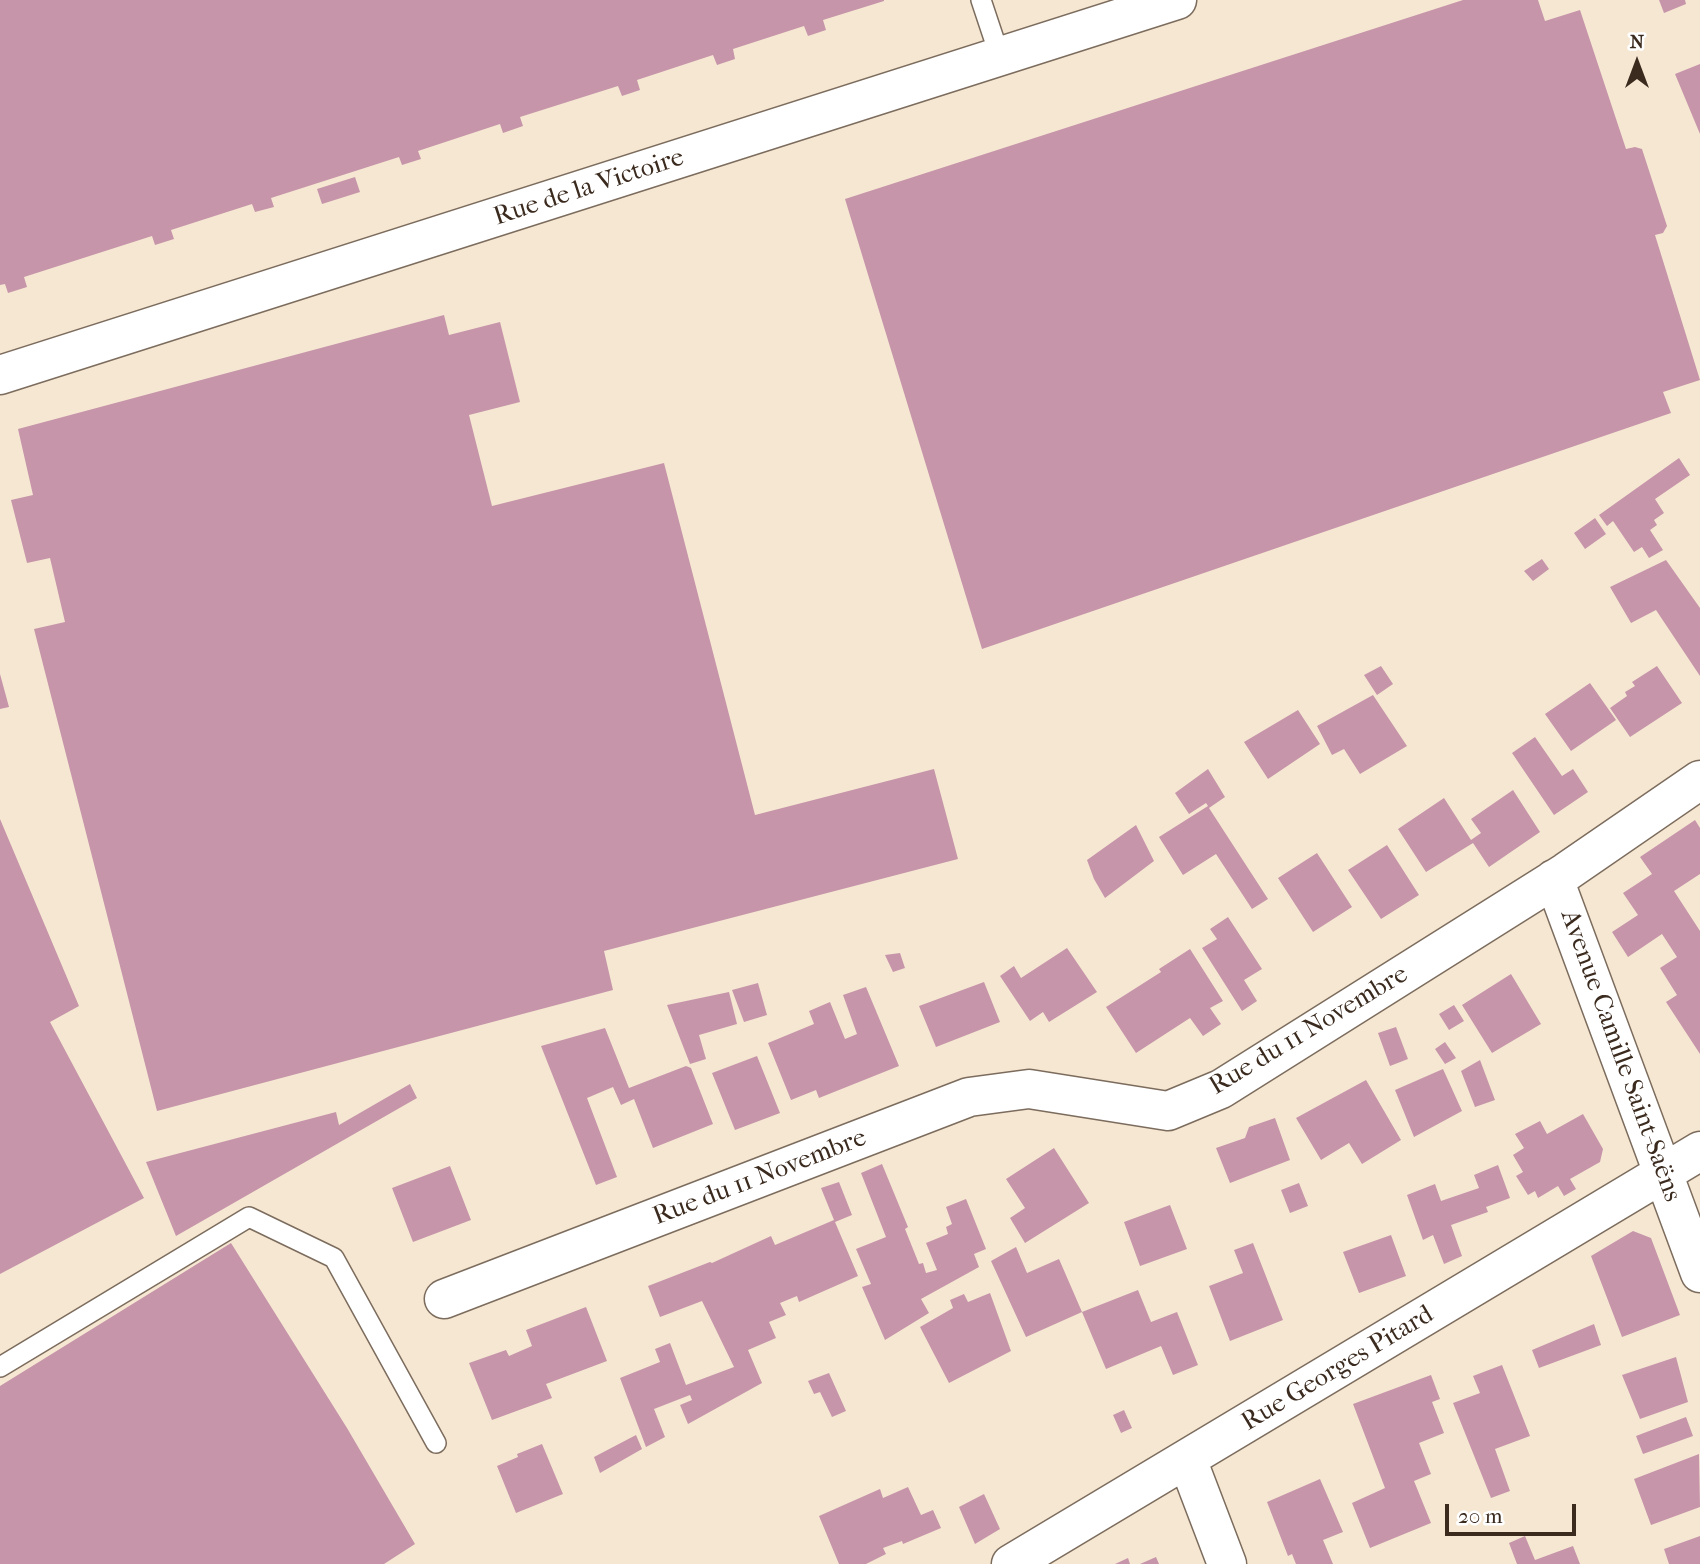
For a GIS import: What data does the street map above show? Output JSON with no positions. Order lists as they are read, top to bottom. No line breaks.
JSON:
{"streets":{"street":["Rue de la Victoire","Rue du 11 Novembre","Avenue Camille Saint-Saëns","Rue Georges Pitard"]},"crossings":[["Rue du 11 Novembre","Avenue Camille Saint-Saëns"],["Avenue Camille Saint-Saëns","Rue Georges Pitard"]],"scale_bar":"20 m","north":"top"}
